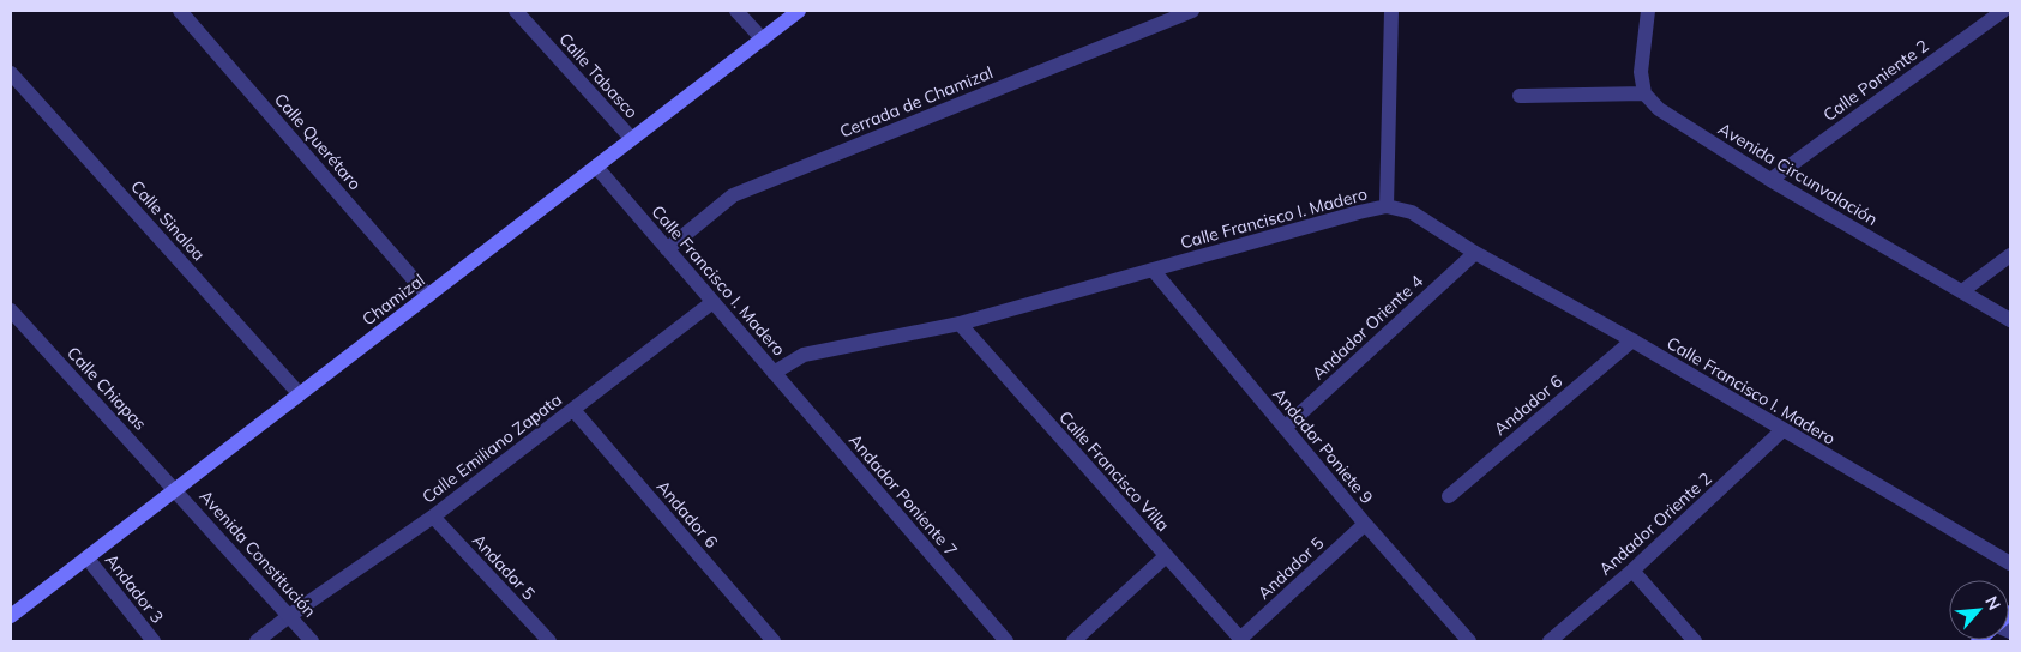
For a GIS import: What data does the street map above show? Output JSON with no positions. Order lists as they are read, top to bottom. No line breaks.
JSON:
{"streets":{"street":["Calle Tabasco","Calle Poniente 2","Cerrada de Chamizal","Calle Querétaro","Avenida Circunvalación","Calle Francisco I. Madero","Calle Sinaloa","Chamizal","Andador Oriente 4","Calle Chiapas","Andador 6","Andador Poniete 9","Calle Emiliano Zapata","Calle Francisco Villa","Andador Poniente 7","Andador Oriente 2","Avenida Constitución","Andador 5","Andador 3"]},"crossings":[["Calle Tabasco","Chamizal"],["Calle Poniente 2","Avenida Circunvalación"],["Cerrada de Chamizal","Calle Francisco I. Madero"],["Calle Querétaro","Chamizal"],["Calle Francisco I. Madero","Chamizal"],["Calle Francisco I. Madero","Andador Oriente 4"],["Calle Francisco I. Madero","Andador 6"],["Calle Francisco I. Madero","Andador Poniete 9"],["Calle Francisco I. Madero","Calle Emiliano Zapata"],["Calle Francisco I. Madero","Calle Francisco Villa"],["Calle Francisco I. Madero","Andador Poniente 7"],["Calle Francisco I. Madero","Andador Oriente 2"],["Calle Sinaloa","Chamizal"],["Chamizal","Calle Chiapas"],["Chamizal","Avenida Constitución"],["Chamizal","Andador 3"],["Andador Oriente 4","Andador Poniete 9"],["Calle Chiapas","Avenida Constitución"],["Andador 6","Calle Emiliano Zapata"],["Andador Poniete 9","Andador 5"],["Calle Emiliano Zapata","Avenida Constitución"],["Calle Emiliano Zapata","Andador 5"],["Calle Francisco Villa","Andador 5"]],"north":"top right"}
